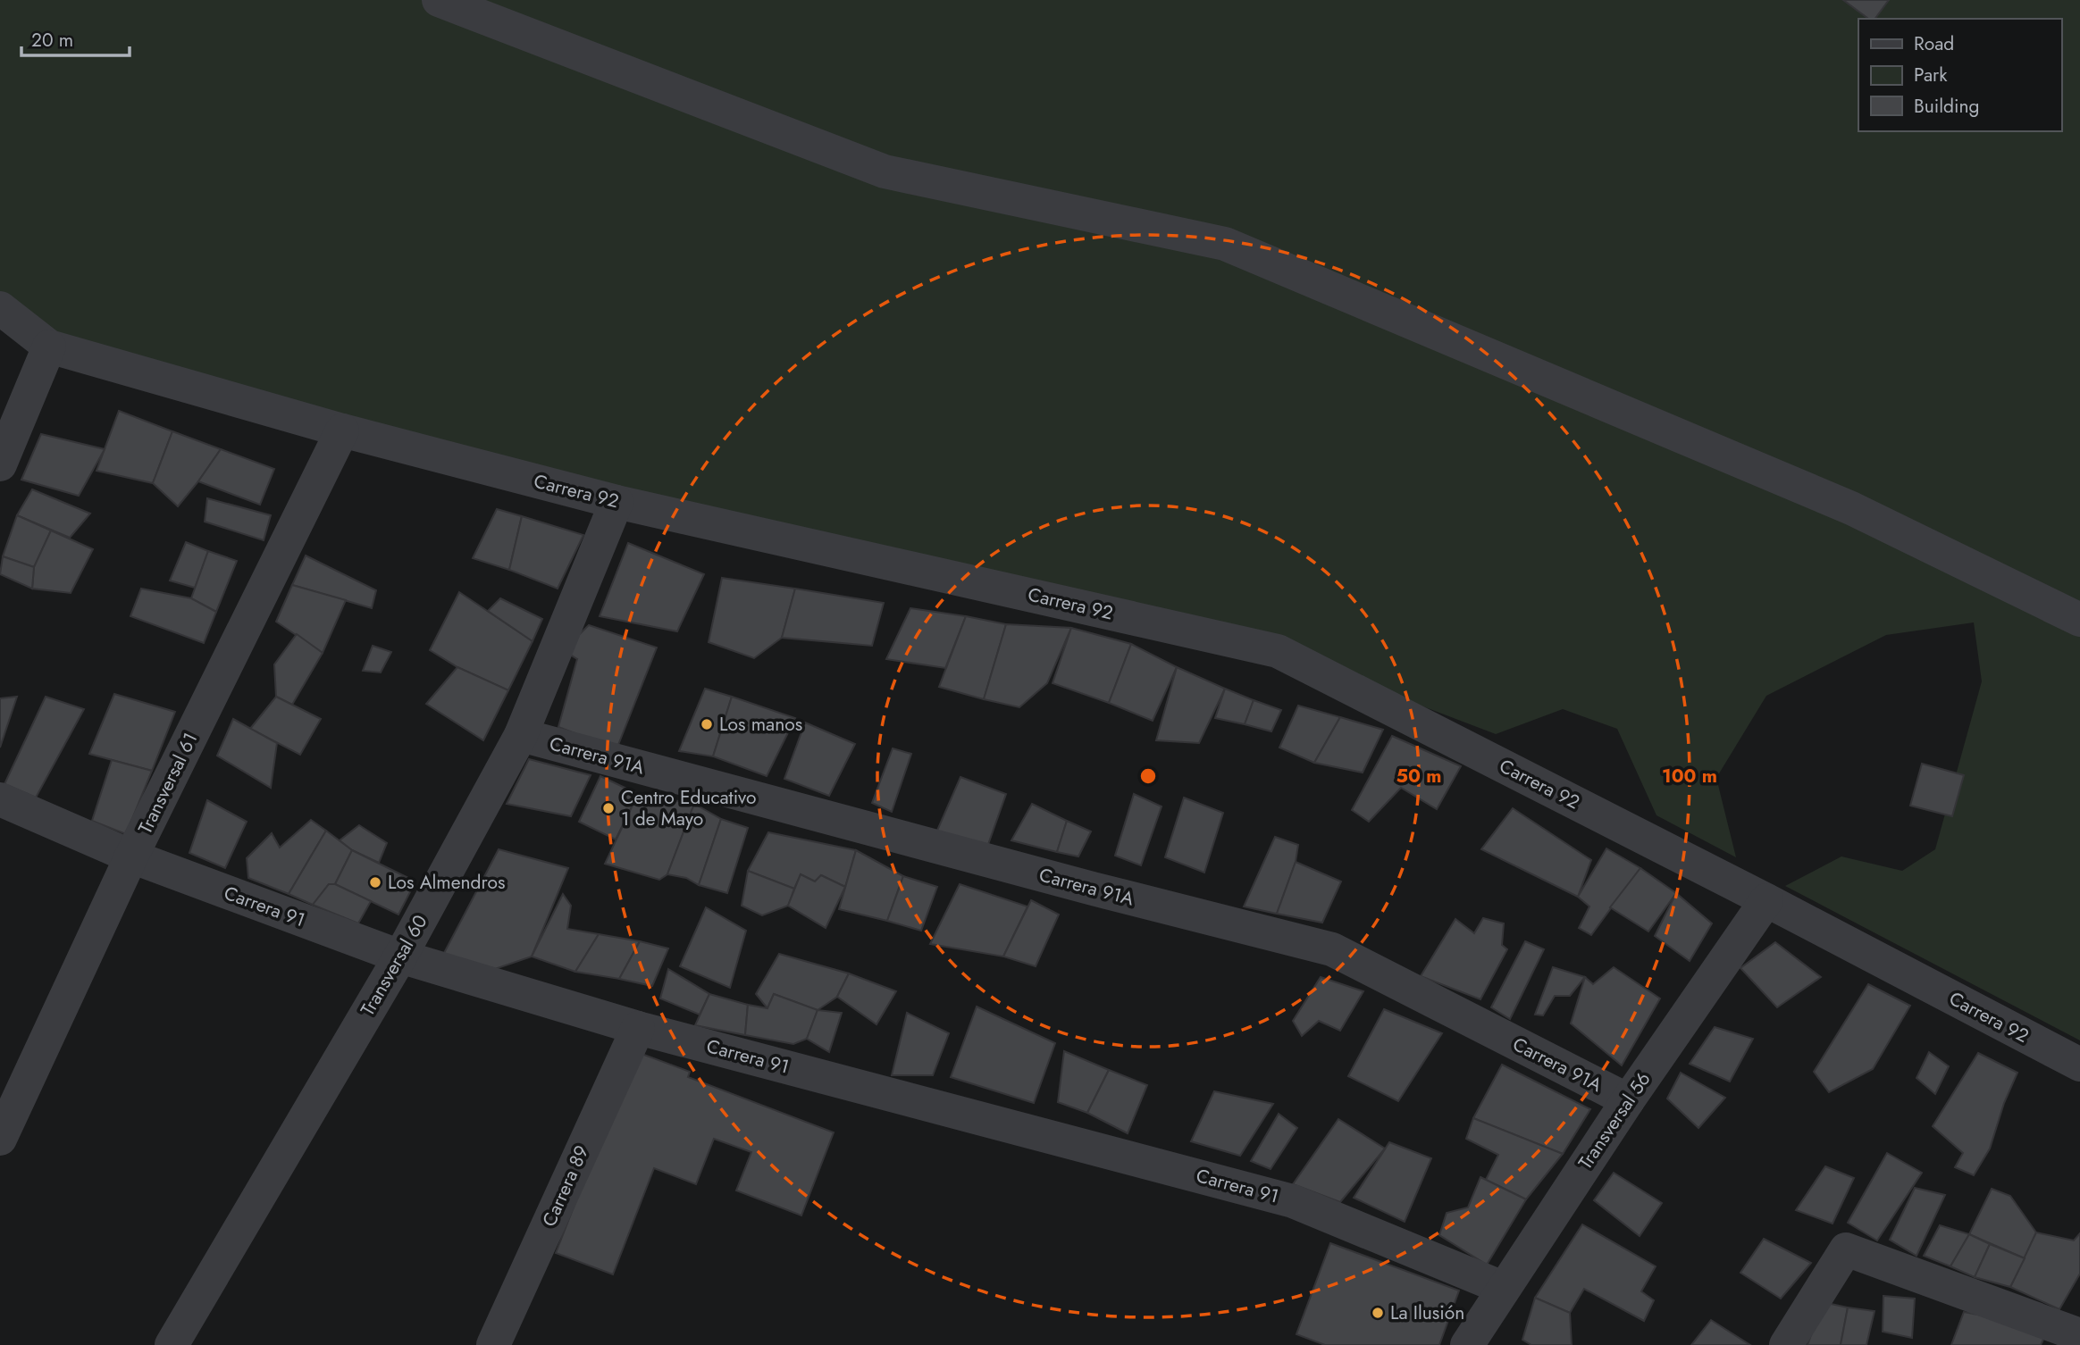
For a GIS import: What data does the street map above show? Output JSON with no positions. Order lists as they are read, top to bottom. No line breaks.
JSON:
{"streets":{"street":["Carrera 92","Carrera 91A","Transversal 61","Carrera 91","Transversal 60","Transversal 56","Carrera 89"]},"crossings":[["Carrera 92","Transversal 61"],["Carrera 92","Transversal 60"],["Carrera 92","Transversal 56"],["Carrera 91A","Transversal 60"],["Carrera 91A","Transversal 56"],["Transversal 61","Carrera 91"],["Carrera 91","Transversal 60"],["Carrera 91","Transversal 56"],["Carrera 91","Carrera 89"]],"places":["Los manos","Centro Educativo 1 de Mayo","Los Almendros","La Ilusión"],"legend":["Road","Park","Building"],"scale_bar":"20 m","rings":["50 m","100 m"]}
